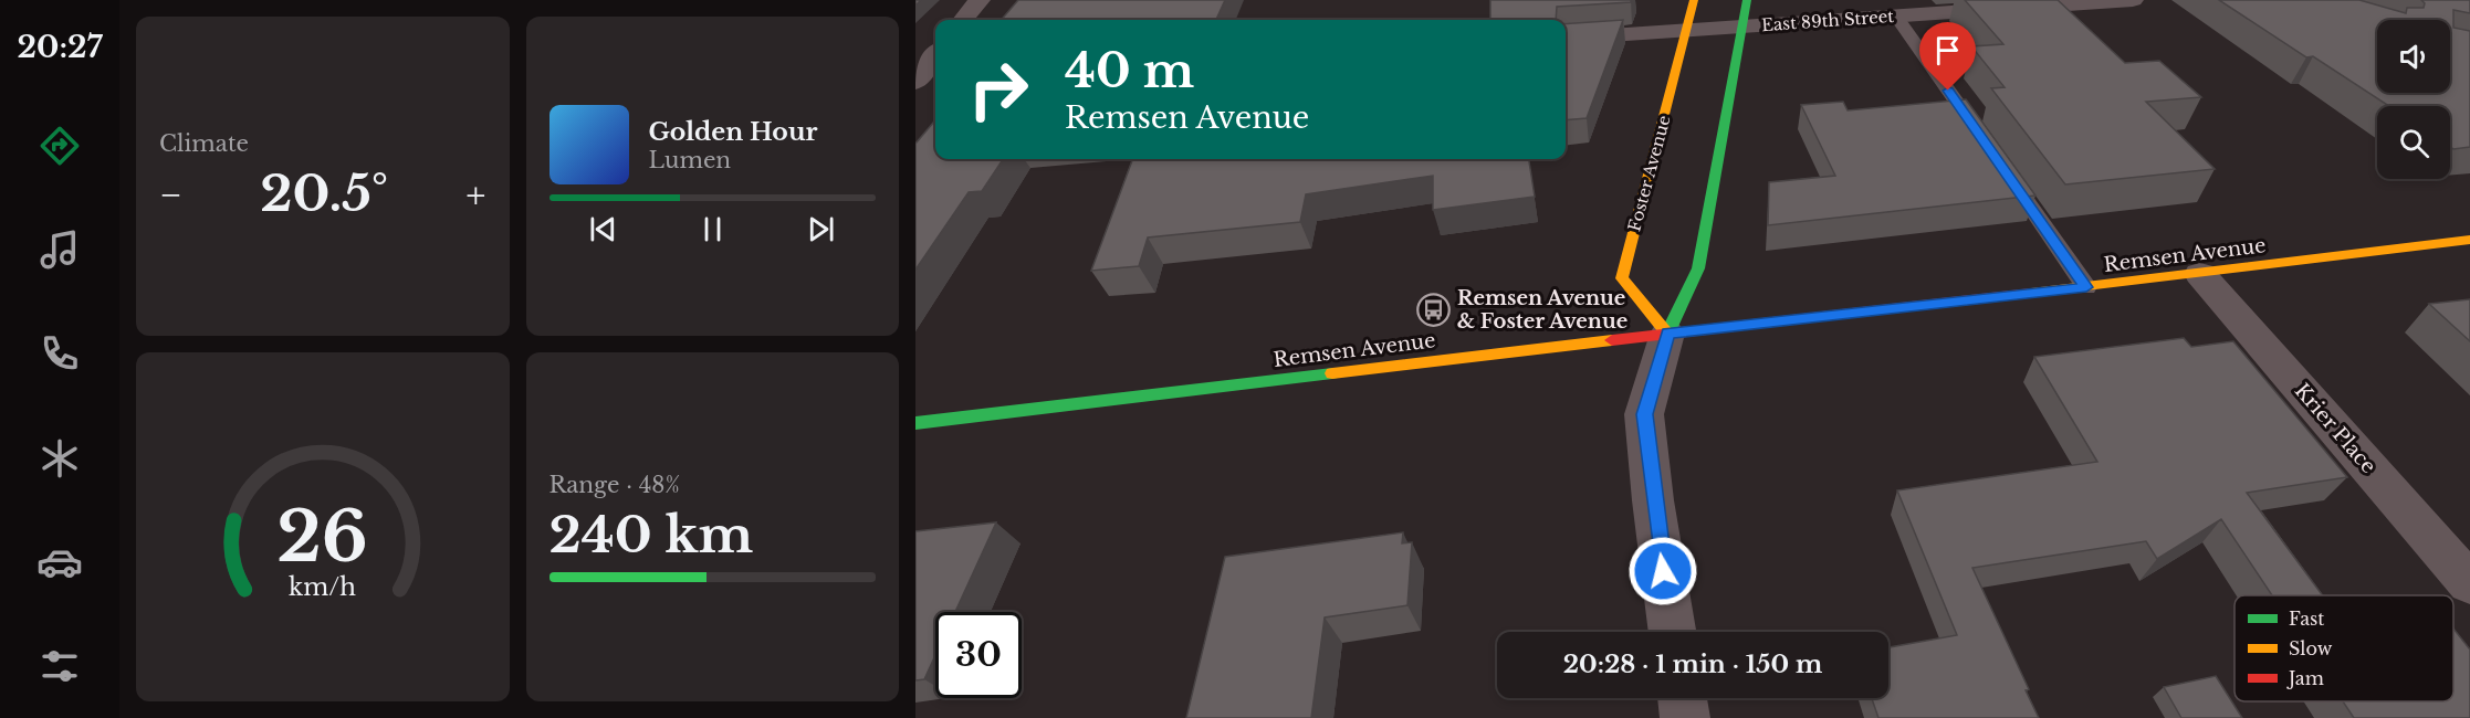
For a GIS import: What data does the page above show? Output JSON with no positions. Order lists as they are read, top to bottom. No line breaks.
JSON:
{"streets":{"main road":["Foster Avenue","Remsen Avenue"],"street":["East 89th Street","Krier Place"]},"crossings":[["East 89th Street","Foster Avenue"],["Foster Avenue","Remsen Avenue"],["Remsen Avenue","Krier Place"]],"places":{"bus stop":["Remsen Avenue & Foster Avenue"]},"legend":["Fast","Slow","Jam"],"page":{"tabs":"20:27","tile":["Climate",["Range · 48%","240 km"]],"turn":["40 m","Remsen Avenue"],"song":["Golden Hour","Lumen"],"heat":["−","20.5°","+"],"limit":"30","trip":"20:28 · 1 min · 150 m","gauge":["26","km/h"]}}
